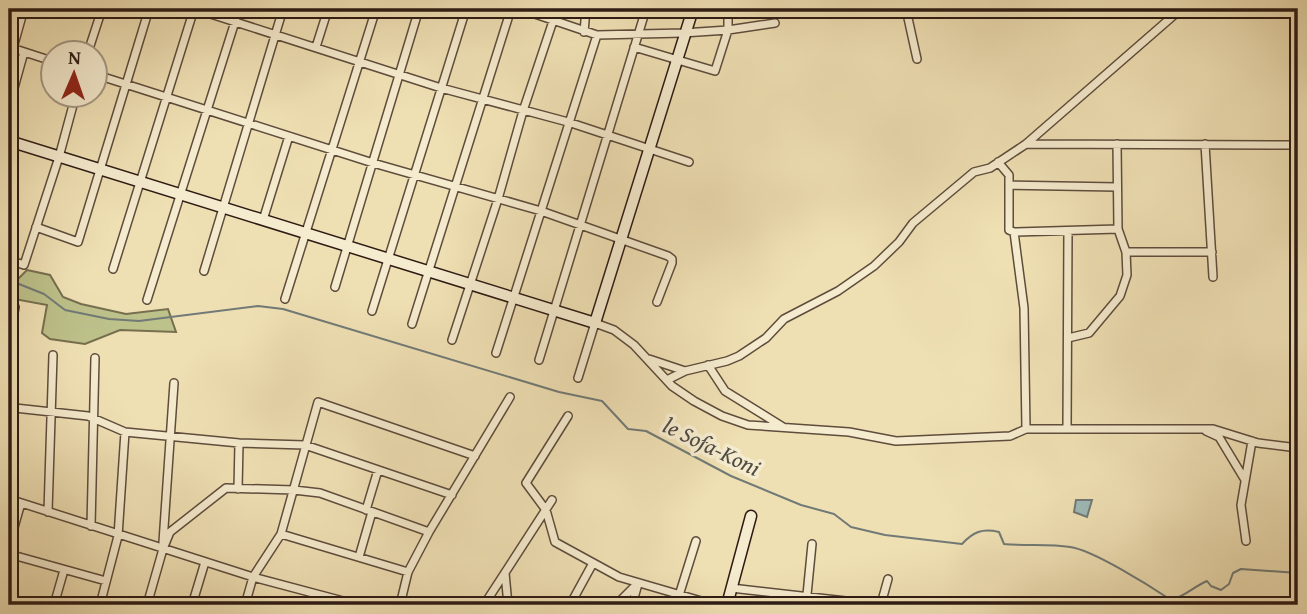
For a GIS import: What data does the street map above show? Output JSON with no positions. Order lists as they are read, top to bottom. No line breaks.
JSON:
{"water":["le Sofa-Koni"],"north":"top"}
